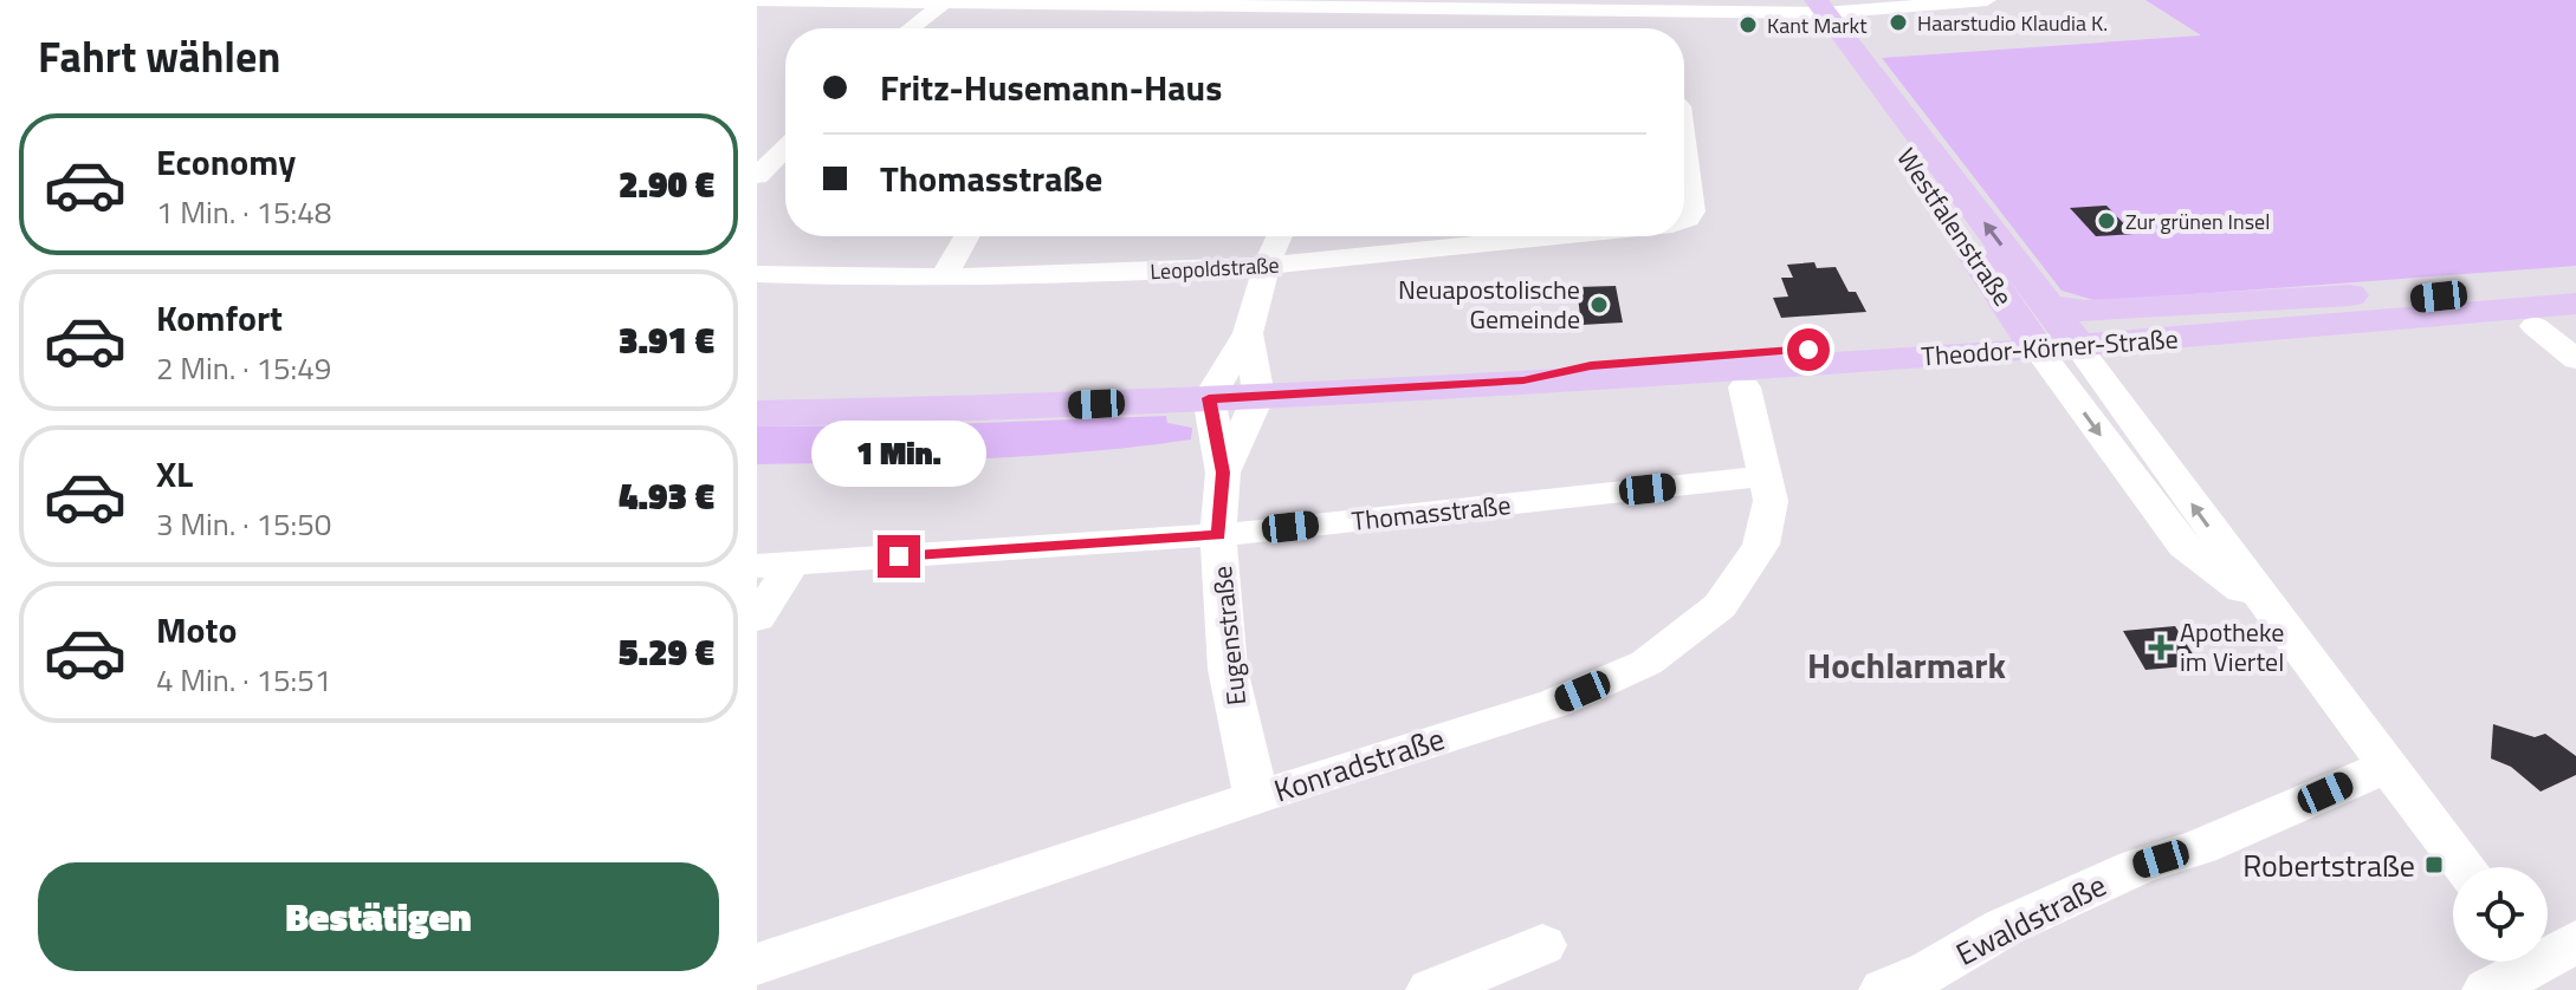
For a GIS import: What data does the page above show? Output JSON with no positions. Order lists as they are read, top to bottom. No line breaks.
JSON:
{"streets":{"main road":["Westfalenstraße","Theodor-Körner-Straße"],"street":["Leopoldstraße","Thomasstraße","Eugenstraße","Konradstraße","Ewaldstraße"]},"crossings":[["Westfalenstraße","Theodor-Körner-Straße"],["Westfalenstraße","Ewaldstraße"],["Theodor-Körner-Straße","Eugenstraße"],["Thomasstraße","Eugenstraße"],["Thomasstraße","Konradstraße"],["Eugenstraße","Konradstraße"]],"districts":["Hochlarmark"],"places":{"other":["Haarstudio Klaudia K.","Kant Markt","Zur grünen Insel","Neuapostolische Gemeinde"],"health":["Apotheke im Viertel"],"transit":["Robertstraße"]},"page":{"heading":"Fahrt wählen","banner":["Fritz-Husemann-Haus","Thomasstraße"],"list":[{"name":"Economy","note":"1 Min. · 15:48","value":"2.90 €"},{"name":"Komfort","note":"2 Min. · 15:49","value":"3.91 €"},{"name":"XL","note":"3 Min. · 15:50","value":"4.93 €"},{"name":"Moto","note":"4 Min. · 15:51","value":"5.29 €"}],"bubble":"1 Min.","buttons":"Bestätigen"}}
